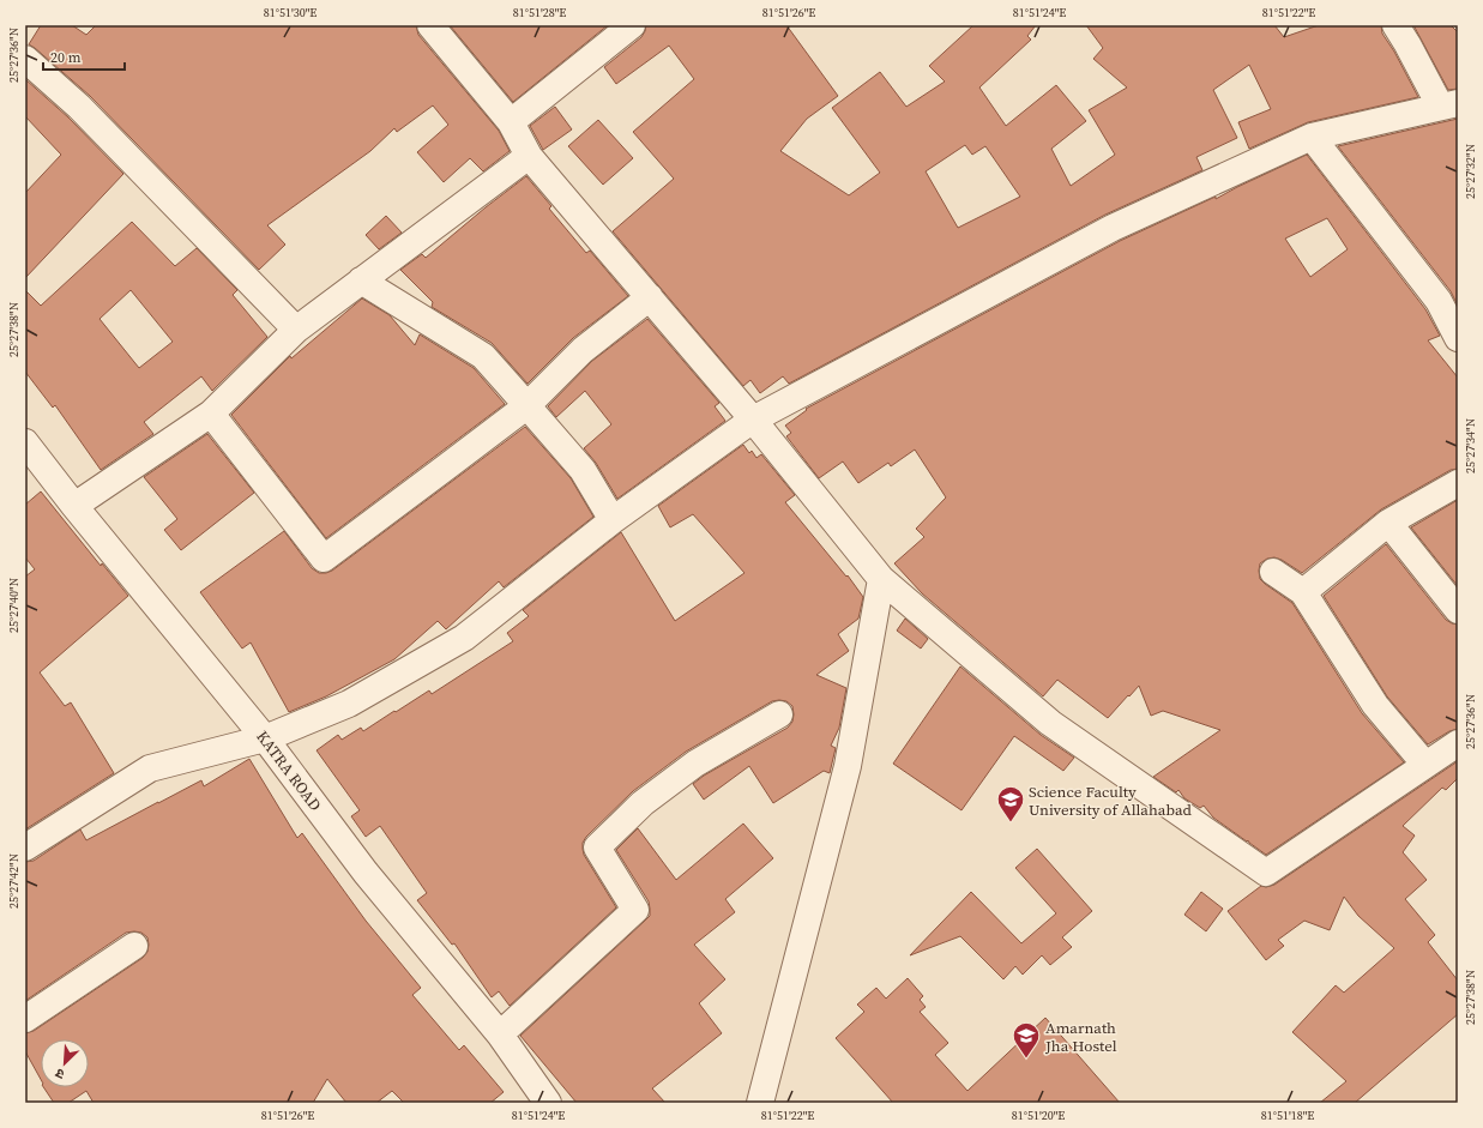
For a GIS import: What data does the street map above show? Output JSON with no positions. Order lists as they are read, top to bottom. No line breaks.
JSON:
{"streets":{"street":["KATRA ROAD"]},"places":{"school or university":["Science Faculty University of Allahabad","Amarnath Jha Hostel"]},"scale_bar":"20 m","north":"bottom left","coordinates":["81°51'30\"E","81°51'28\"E","81°51'26\"E","81°51'24\"E","81°51'22\"E","25°27'36\"N","25°27'32\"N","25°27'38\"N","25°27'34\"N","25°27'40\"N","25°27'42\"N","81°51'20\"E","81°51'18\"E"]}
